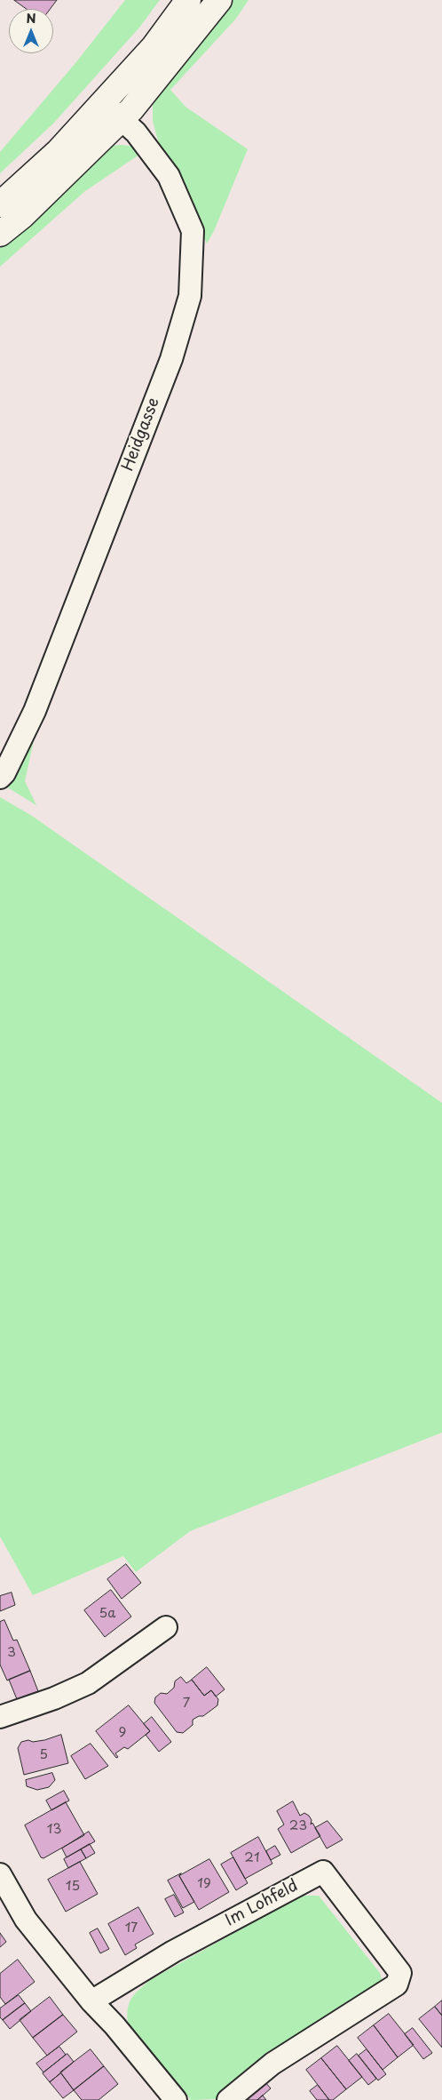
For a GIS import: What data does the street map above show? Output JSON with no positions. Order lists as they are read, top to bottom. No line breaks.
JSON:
{"streets":{"street":["Heidgasse","Im Lohfeld"]},"house_numbers":["5a","3","7","9","5","23","13","21","19","15","17"],"north":"top"}
